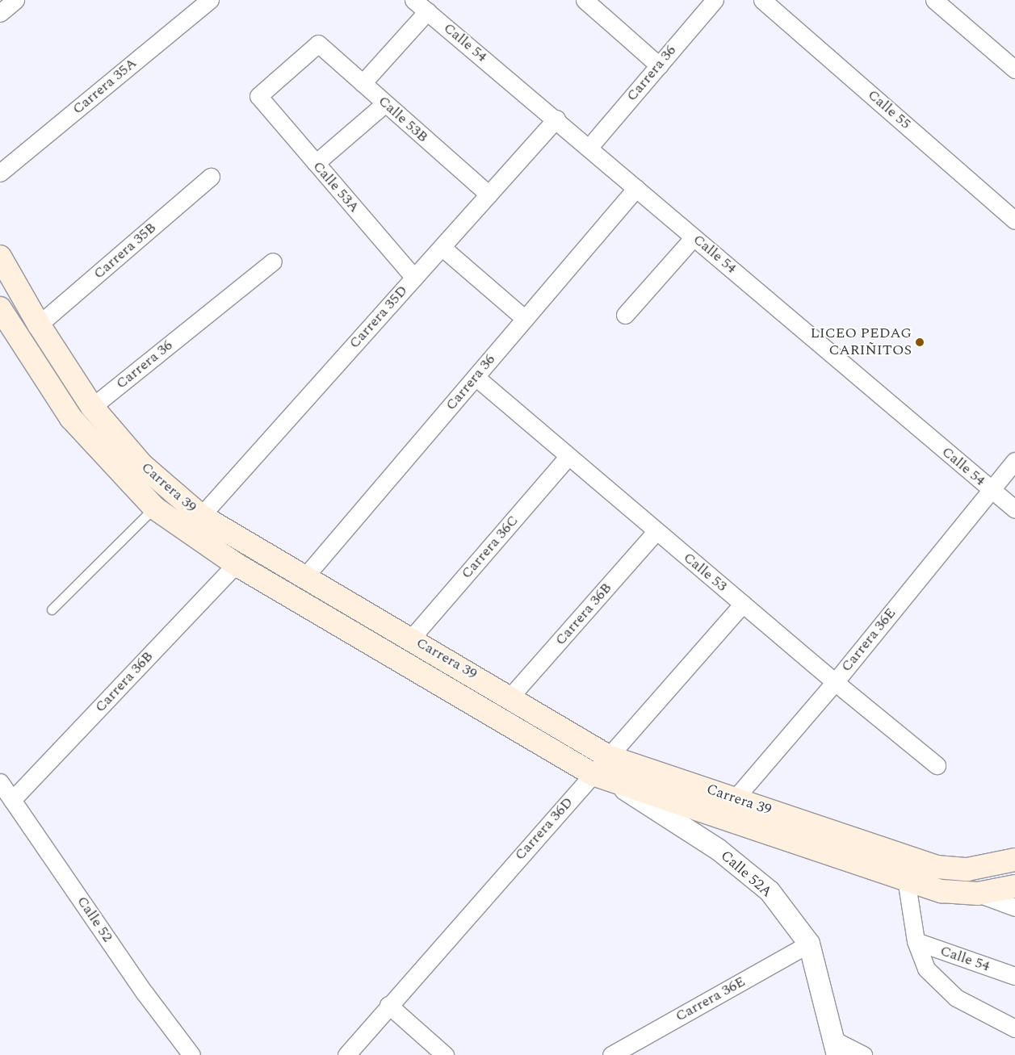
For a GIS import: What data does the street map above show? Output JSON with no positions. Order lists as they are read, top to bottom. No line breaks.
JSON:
{"streets":{"main road":["Carrera 39"],"street":["Calle 54","Carrera 36","Carrera 35A","Calle 55","Calle 53B","Calle 53A","Carrera 35B","Carrera 35D","Carrera 36C","Calle 53","Carrera 36B","Carrera 36E","Carrera 36D","Calle 52A","Calle 52"]},"crossings":[["Calle 54","Carrera 36"],["Calle 54","Carrera 35D"],["Calle 54","Carrera 36E"],["Carrera 36","Carrera 39"],["Carrera 36","Calle 53"],["Calle 53B","Calle 53A"],["Calle 53B","Carrera 35D"],["Calle 53A","Carrera 35D"],["Carrera 35B","Carrera 39"],["Carrera 35D","Carrera 39"],["Carrera 39","Carrera 36C"],["Carrera 39","Carrera 36B"],["Carrera 39","Carrera 36E"],["Carrera 39","Carrera 36D"],["Carrera 39","Calle 52A"],["Carrera 36C","Calle 53"],["Calle 53","Carrera 36B"],["Calle 53","Carrera 36E"],["Calle 53","Carrera 36D"],["Carrera 36B","Calle 52"],["Carrera 36E","Calle 52A"]],"places":["LICEO PEDAG CARIÑITOS"]}
